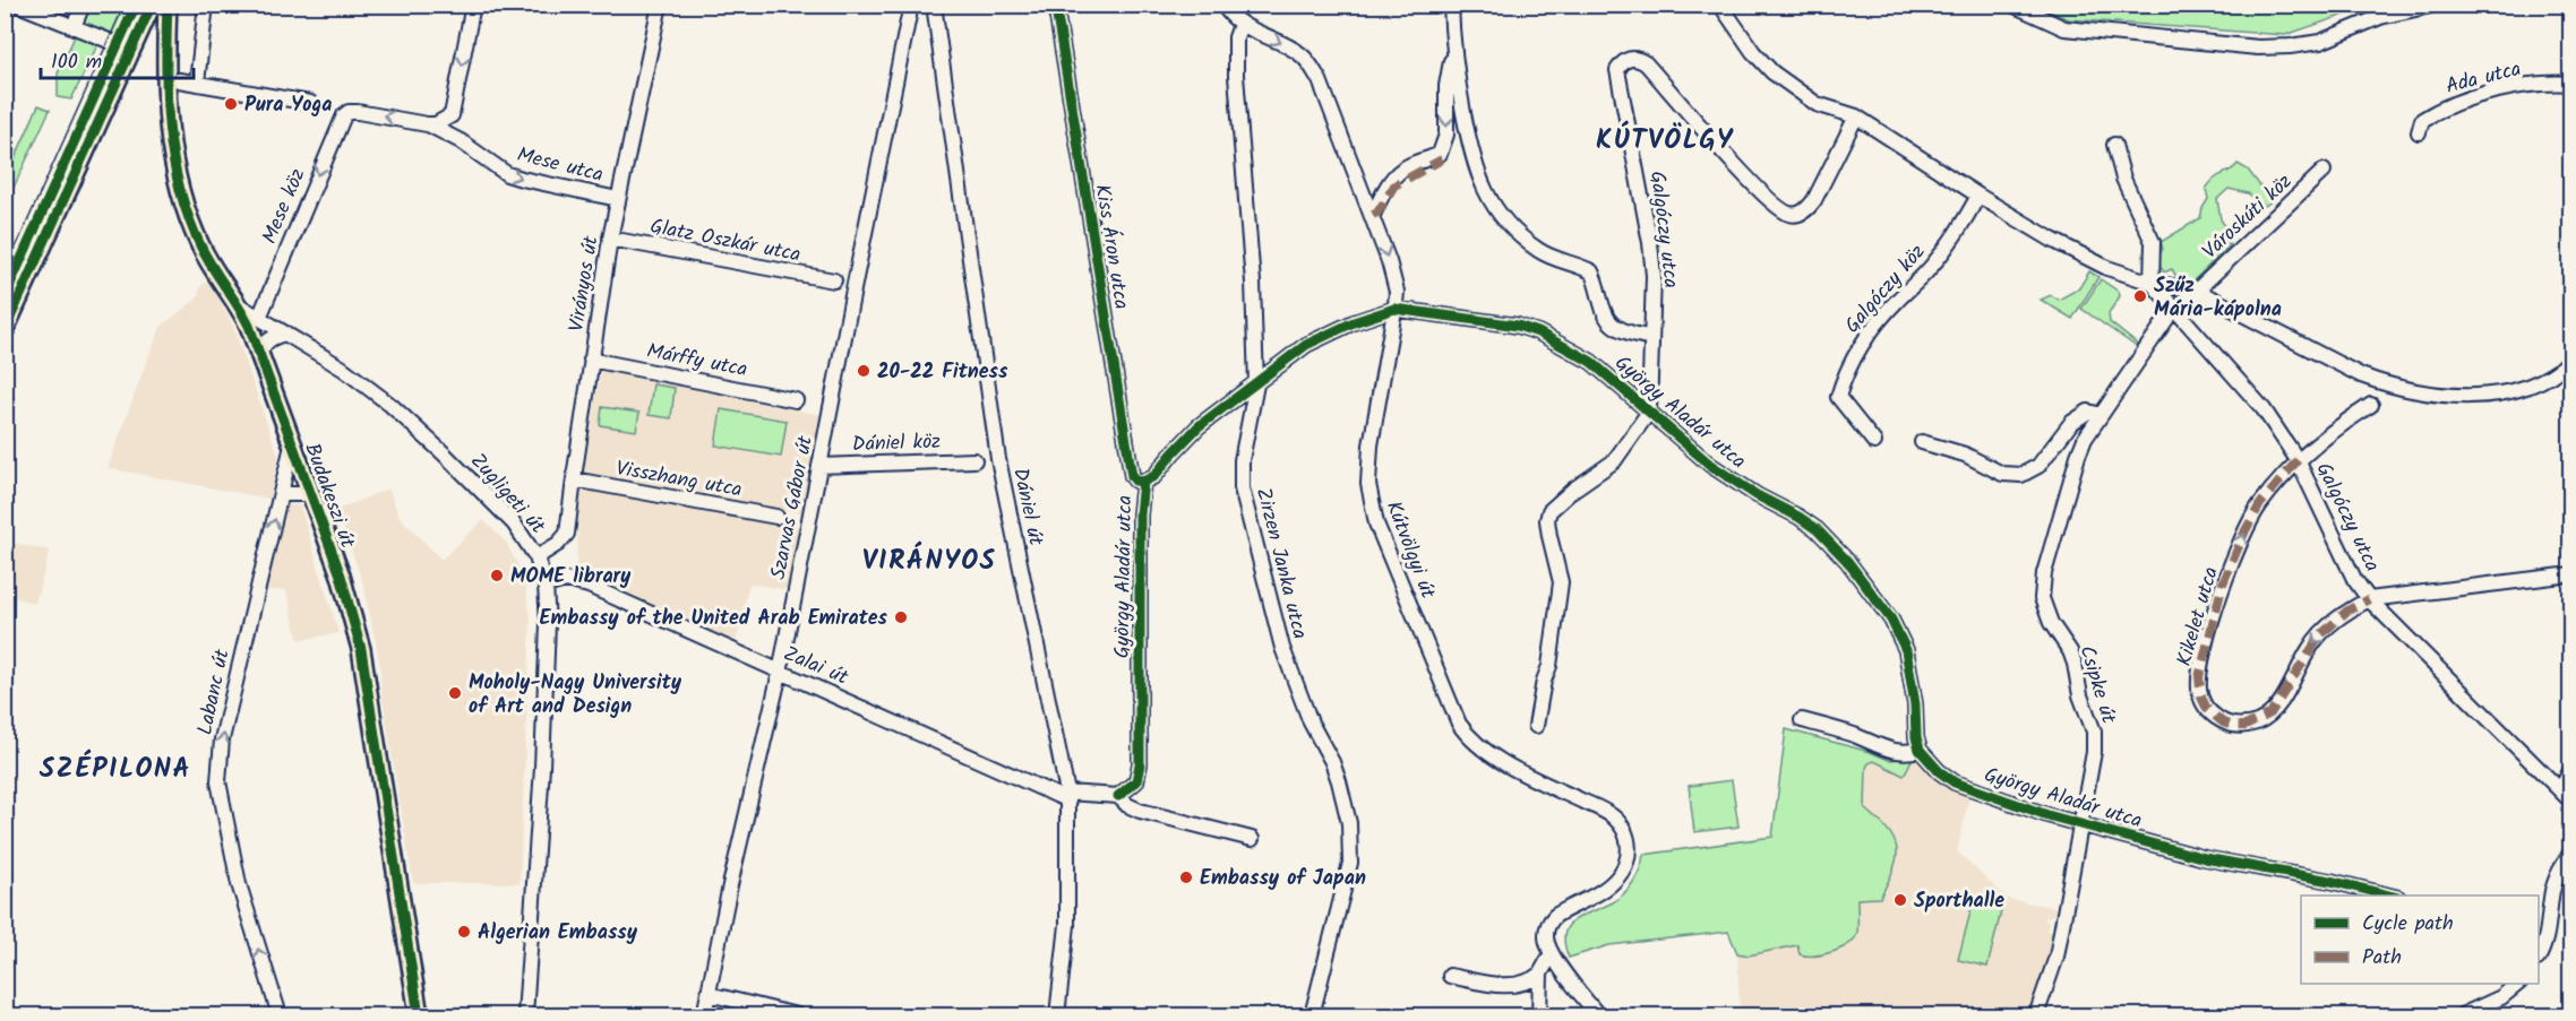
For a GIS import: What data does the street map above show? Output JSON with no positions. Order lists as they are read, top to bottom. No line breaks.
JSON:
{"streets":{"main road":["Budakeszi út"],"street":["Ada utca","Mese utca","Mese köz","Városkúti köz","Galgóczy utca","Glatz Oszkár utca","Kiss Áron utca","Virányos út","Galgóczy köz","Márffy utca","György Aladár utca","Dániel köz","Visszhang utca","Zugligeti út","Dániel út","Szarvas Gábor út","Kútvölgyi út","Zirzen Janka utca","Kikelet utca","Zalai út","Csipke út","Labanc út"]},"crossings":[["Mese utca","Mese köz"],["Mese utca","Virányos út"],["Mese köz","Zugligeti út"],["Városkúti köz","Galgóczy utca"],["Városkúti köz","Csipke út"],["Galgóczy utca","György Aladár utca"],["Galgóczy utca","Kikelet utca"],["Galgóczy utca","Csipke út"],["Glatz Oszkár utca","Virányos út"],["Kiss Áron utca","György Aladár utca"],["Virányos út","Márffy utca"],["Virányos út","Visszhang utca"],["Virányos út","Zugligeti út"],["György Aladár utca","Kútvölgyi út"],["György Aladár utca","Zirzen Janka utca"],["György Aladár utca","Zalai út"],["György Aladár utca","Csipke út"],["Dániel köz","Szarvas Gábor út"],["Zugligeti út","Budakeszi út"],["Zugligeti út","Zalai út"],["Budakeszi út","Labanc út"],["Dániel út","Zalai út"],["Szarvas Gábor út","Zalai út"],["Kútvölgyi út","Zirzen Janka utca"]],"one_way":["Mese köz","Labanc út"],"districts":["KÚTVÖLGY","VIRÁNYOS","SZÉPILONA"],"places":["Pura Yoga","Szűz Mária-kápolna","20-22 Fitness","MOME library","Embassy of the United Arab Emirates","Moholy-Nagy University of Art and Design","Embassy of Japan","Sporthalle","Algerian Embassy"],"legend":["Cycle path","Path"],"scale_bar":"100 m"}
